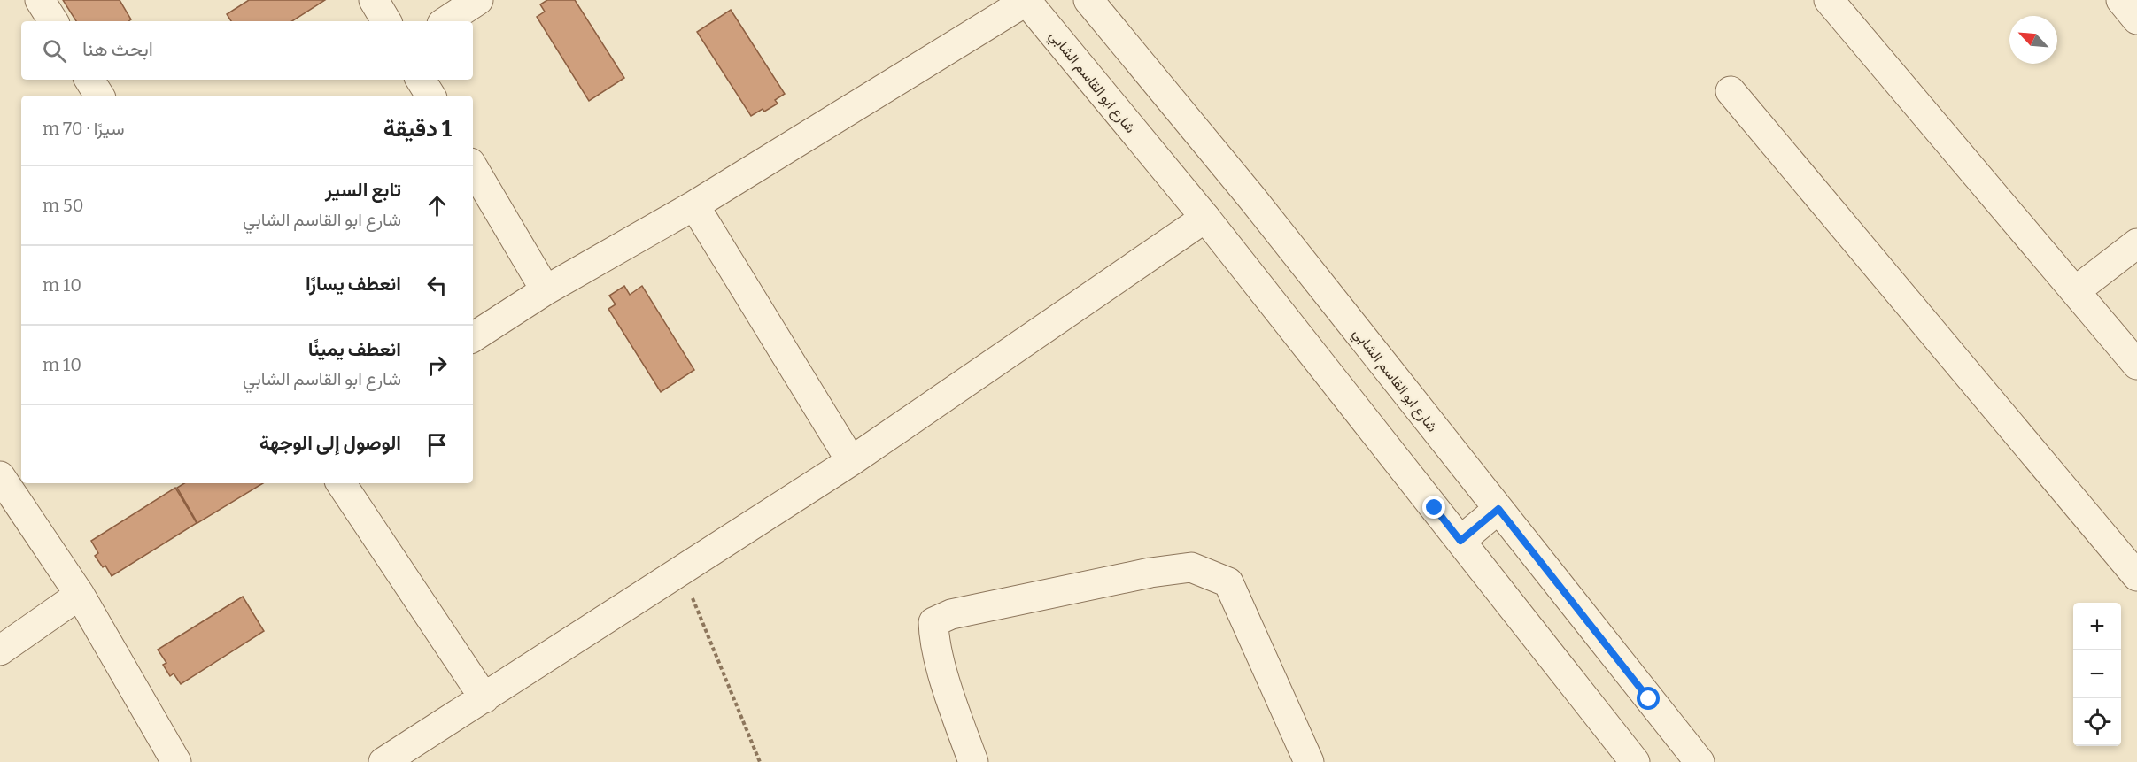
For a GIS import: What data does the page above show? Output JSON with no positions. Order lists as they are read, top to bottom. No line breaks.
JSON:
{"streets":{"street":["شارع ابو القاسم الشابي"]},"north":"top left","page":{"search":"ابحث هنا","heading":["1 دقيقة","سيرًا · 70 m"],"list":[["تابع السير","شارع ابو القاسم الشابي","50 m"],["انعطف يسارًا","10 m"],["انعطف يمينًا","شارع ابو القاسم الشابي","10 m"],"الوصول إلى الوجهة"],"map_buttons":["+","−"]}}
